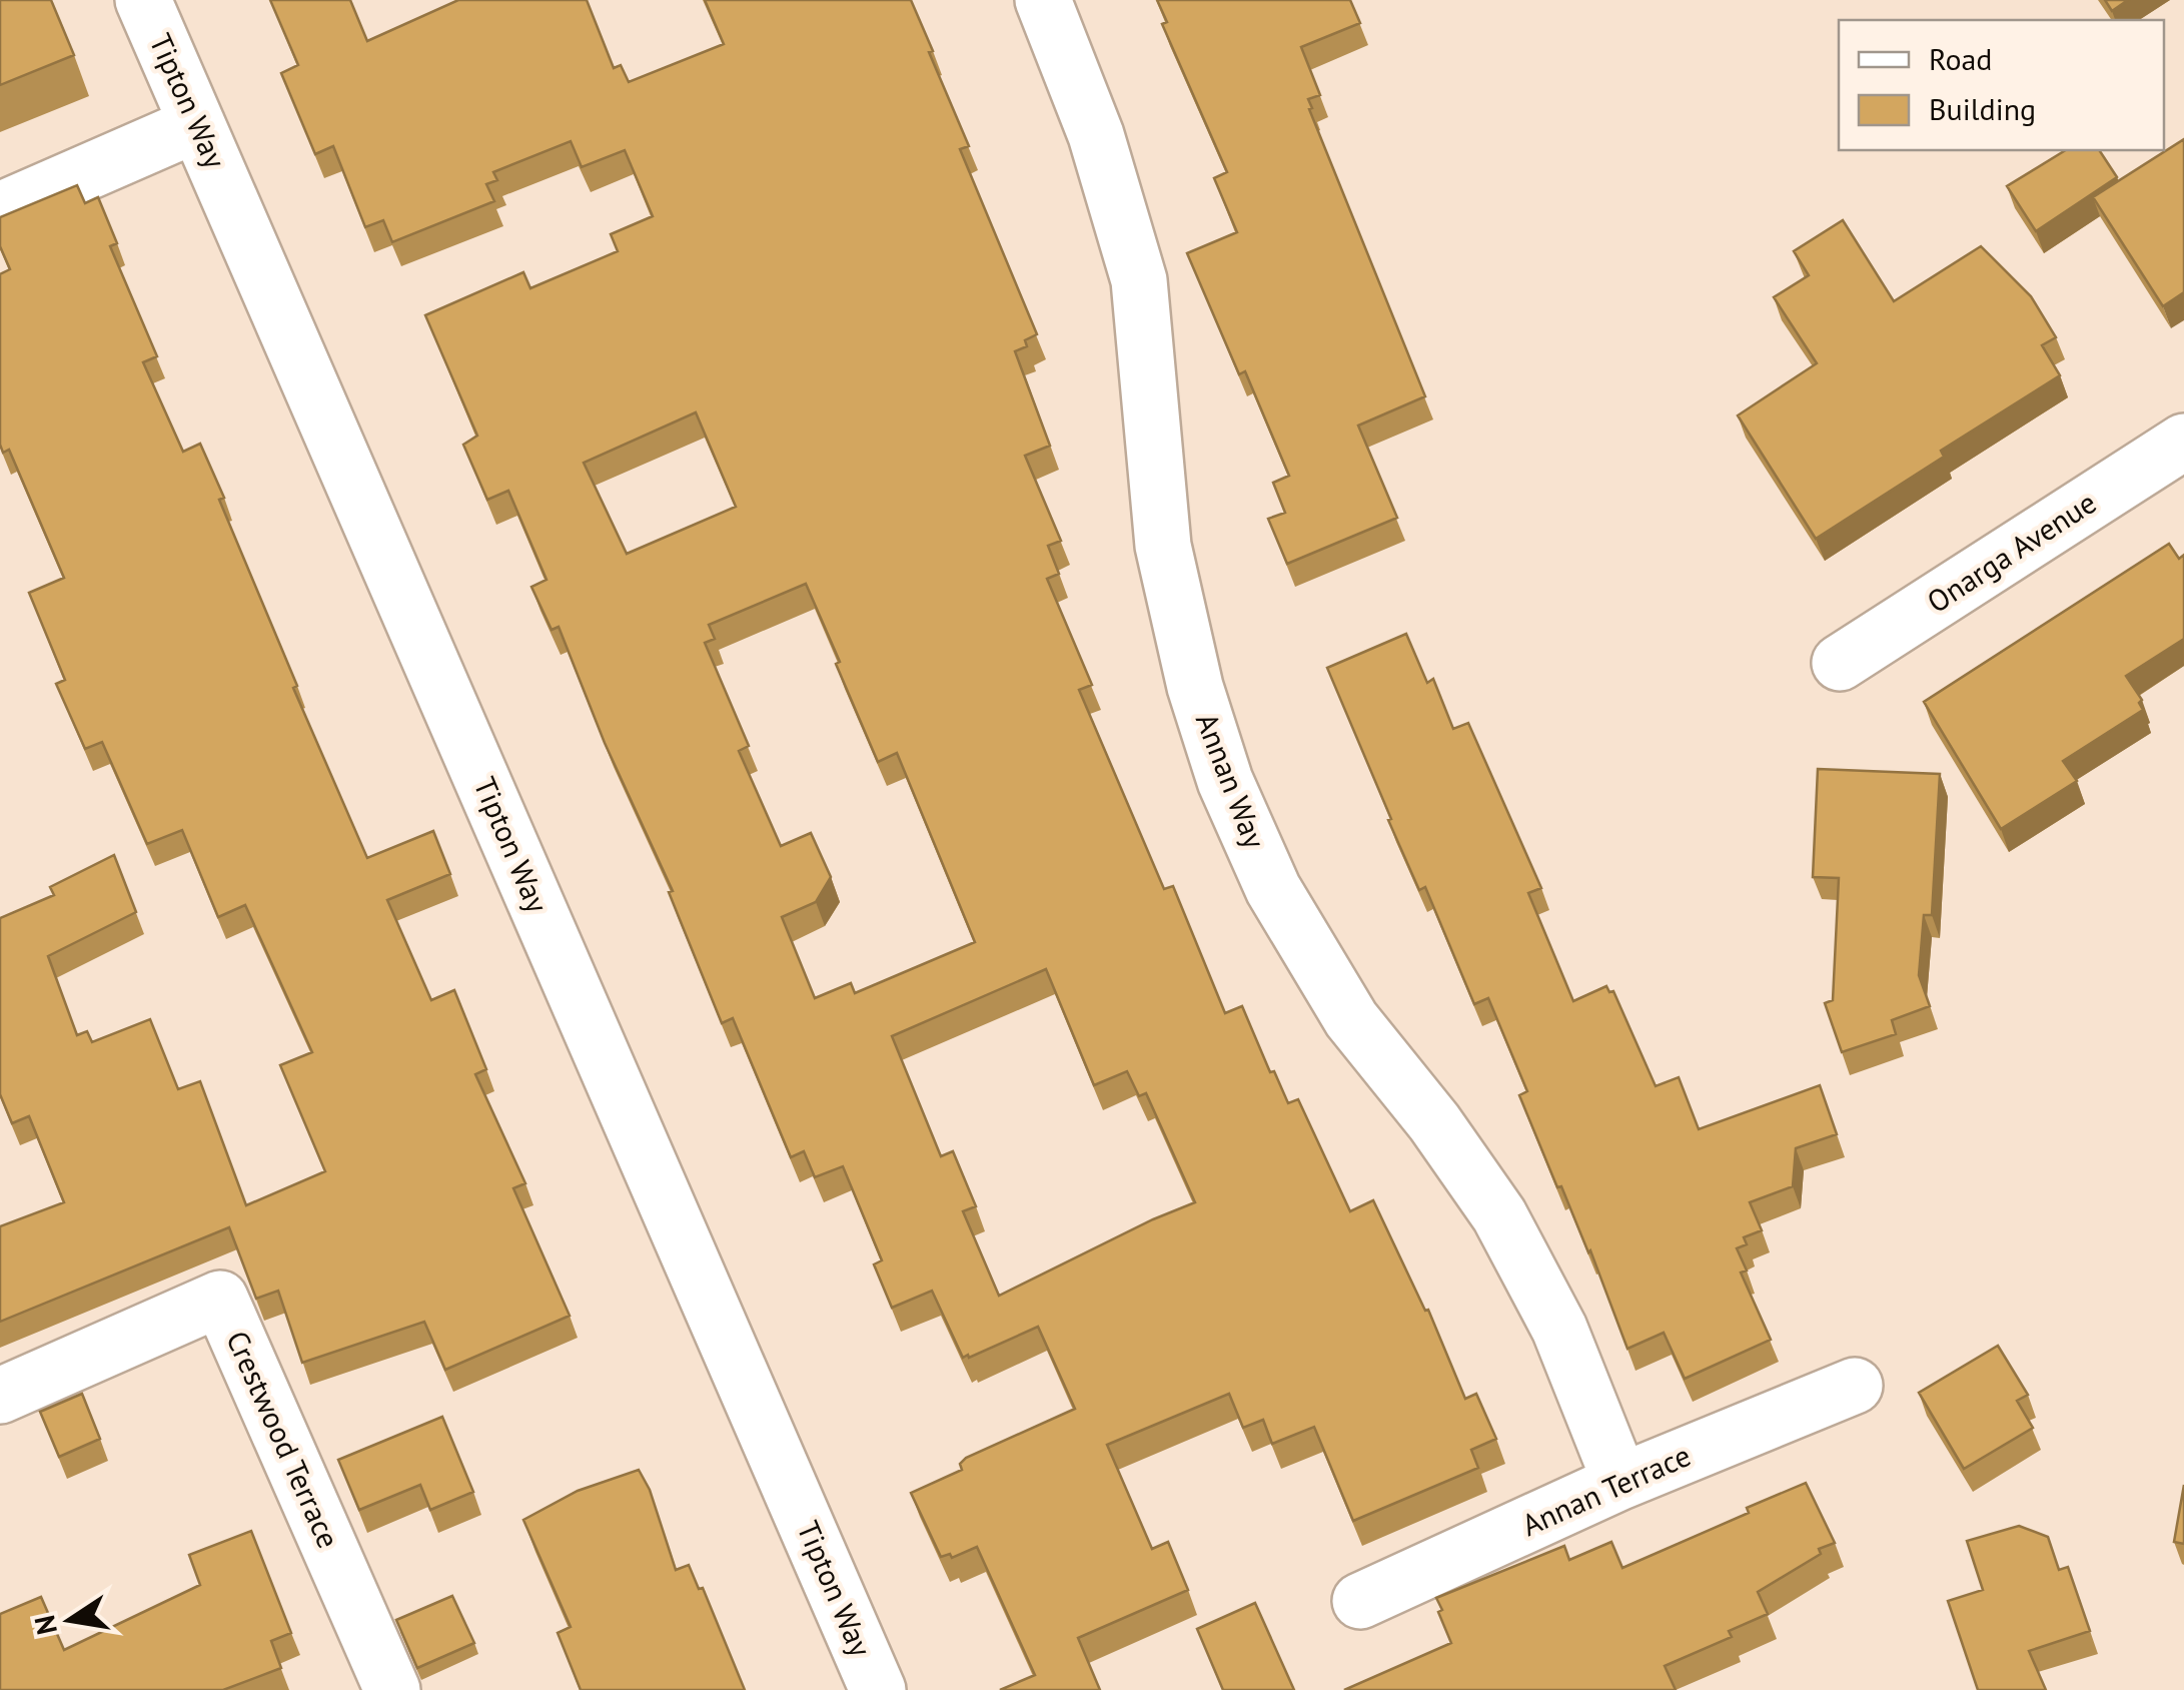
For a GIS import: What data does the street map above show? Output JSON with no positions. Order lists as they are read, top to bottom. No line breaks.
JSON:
{"streets":{"street":["Tipton Way","Onarga Avenue","Annan Way","Crestwood Terrace","Annan Terrace"]},"crossings":[["Annan Way","Annan Terrace"]],"legend":["Road","Building"],"north":"left"}
